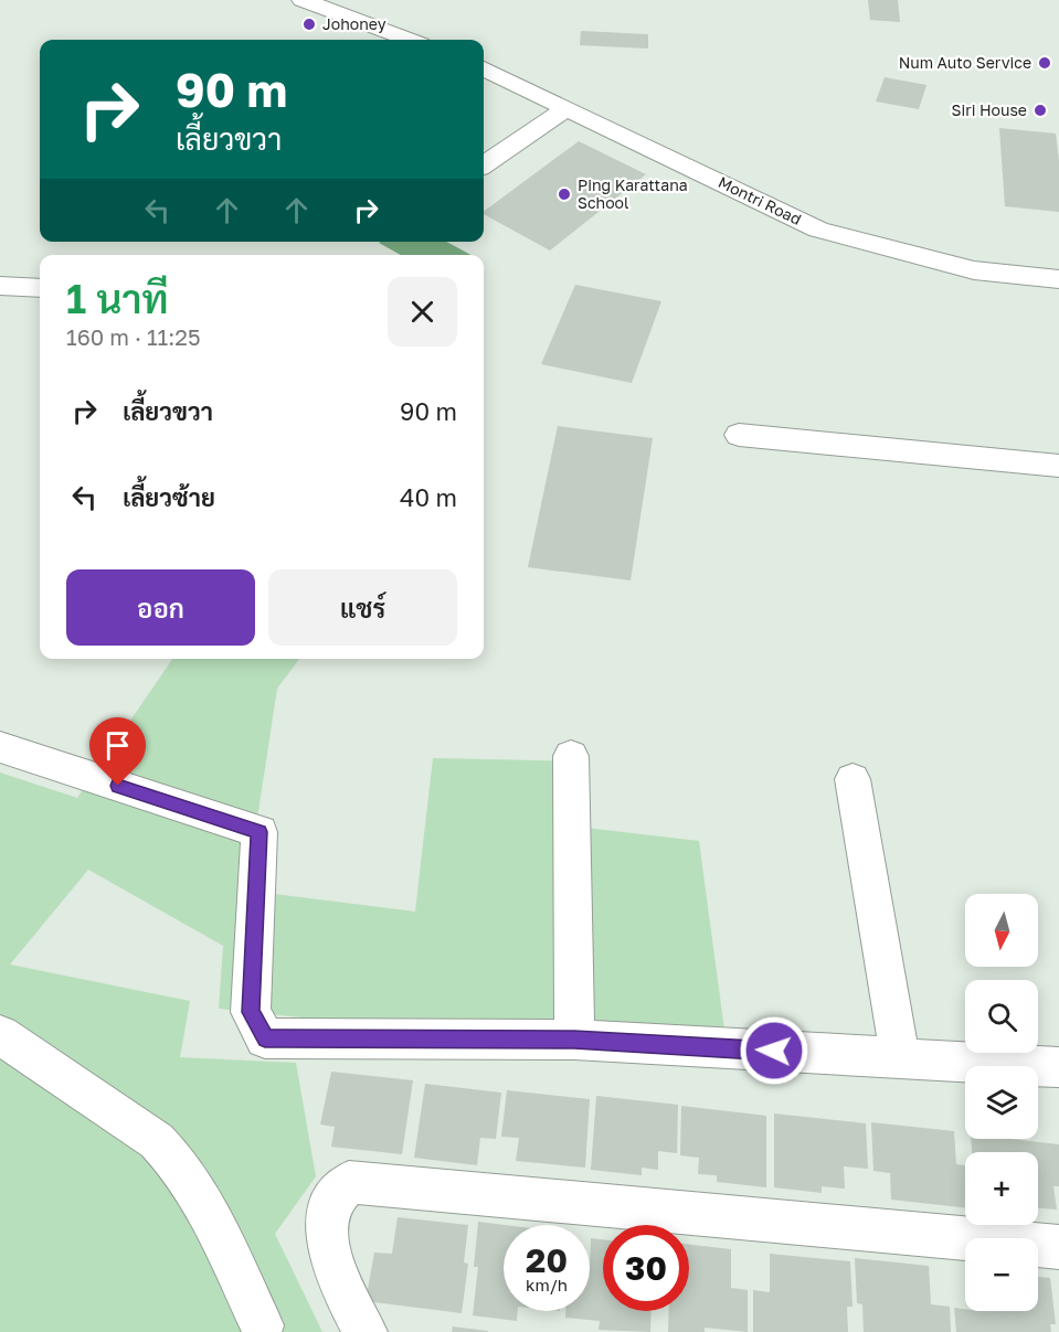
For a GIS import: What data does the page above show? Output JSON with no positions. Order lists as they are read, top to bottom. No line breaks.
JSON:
{"streets":{"street":["Montri Road"]},"places":["Johoney","Num Auto Service","Siri House","Ping Karattana School"],"north":"bottom","page":{"turn":["90 m","เลี้ยวขวา"],"heading":["1 นาที","160 m · 11:25"],"list":[{"name":"เลี้ยวขวา","value":"90 m"},{"name":"เลี้ยวซ้าย","value":"40 m"}],"buttons":["ออก","แชร์"],"map_buttons":["+","−"],"speed":"20 km/h","limit":"30"}}
